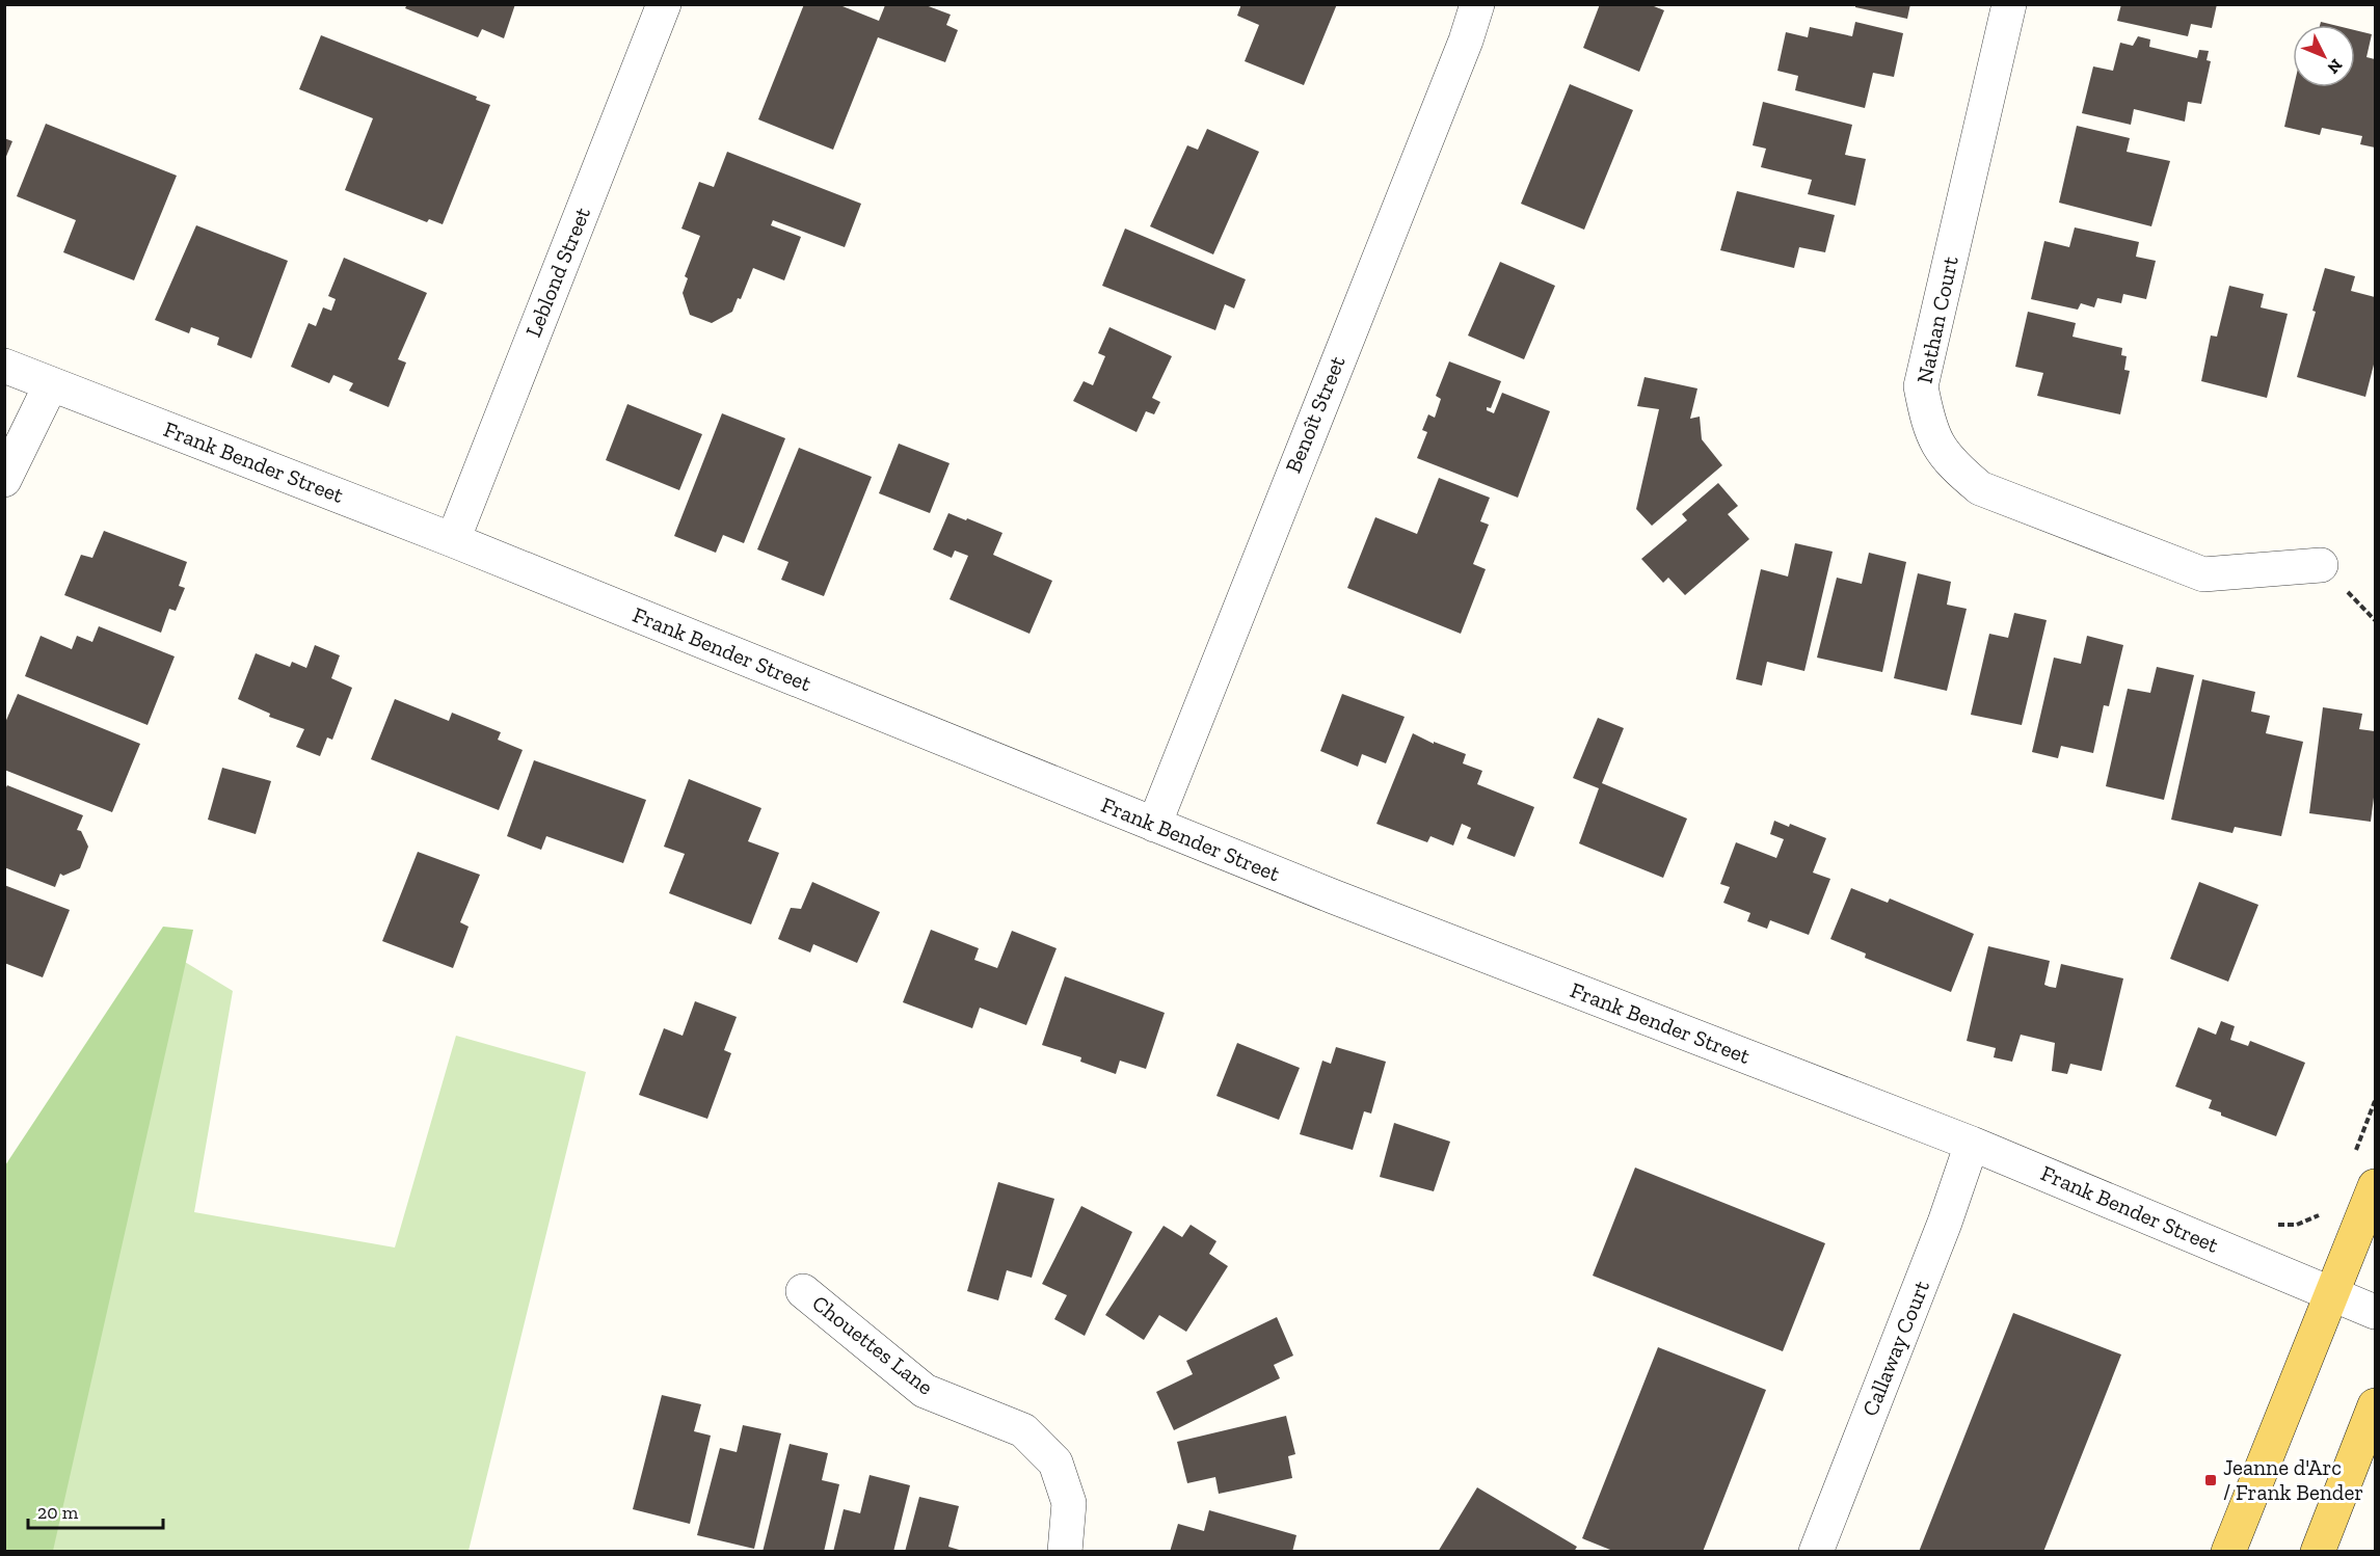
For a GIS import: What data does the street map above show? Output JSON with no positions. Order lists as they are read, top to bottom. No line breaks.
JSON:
{"streets":{"street":["Leblond Street","Nathan Court","Benoît Street","Frank Bender Street","Chouettes Lane","Callaway Court"]},"crossings":[["Leblond Street","Frank Bender Street"],["Benoît Street","Frank Bender Street"],["Frank Bender Street","Callaway Court"]],"places":{"transit":["Jeanne d'Arc / Frank Bender"]},"scale_bar":"20 m","north":"bottom right"}
